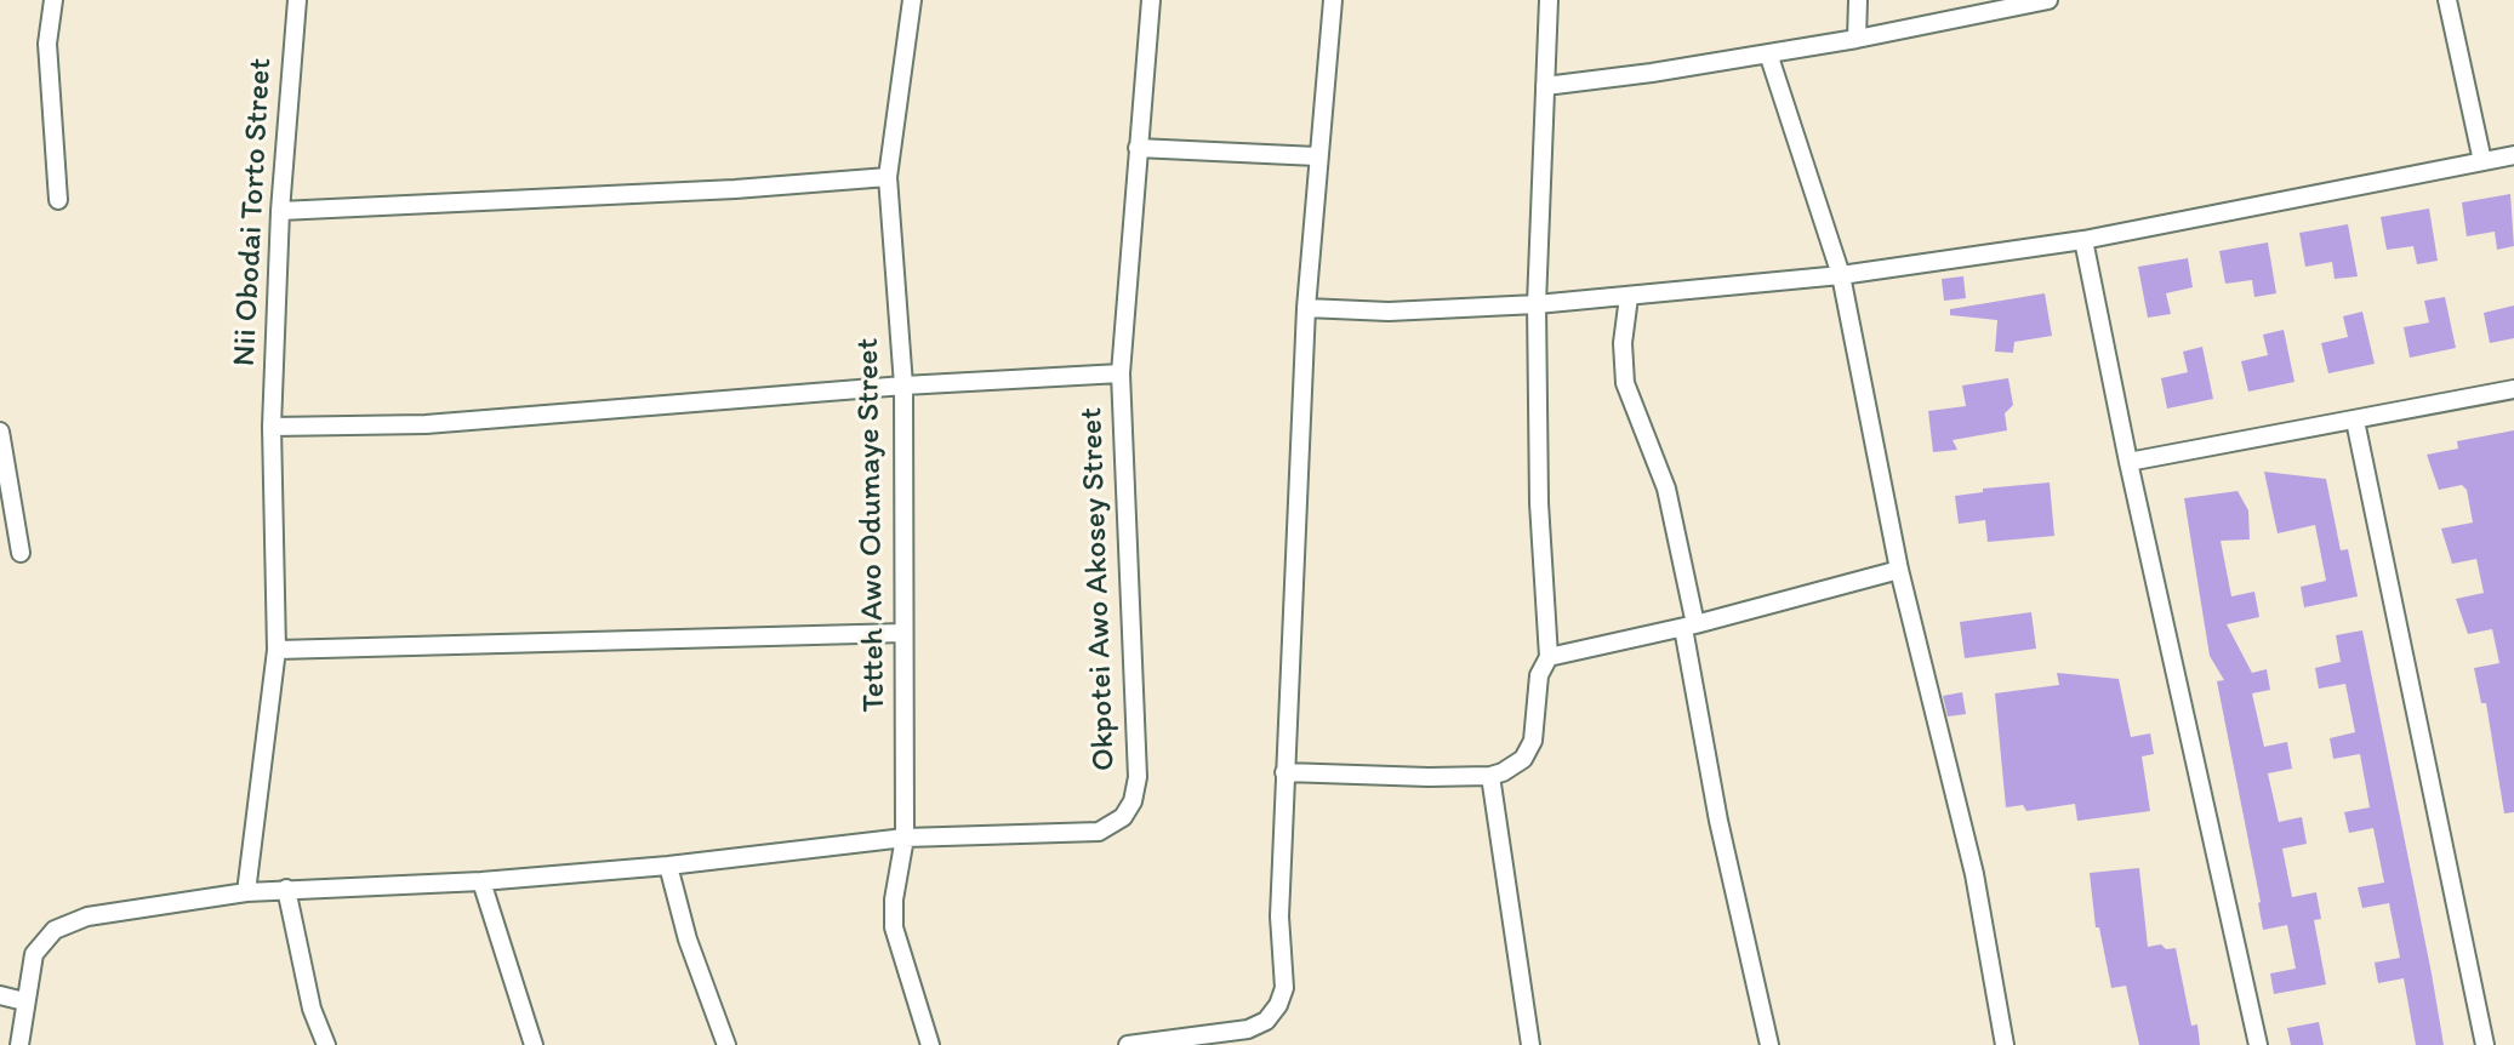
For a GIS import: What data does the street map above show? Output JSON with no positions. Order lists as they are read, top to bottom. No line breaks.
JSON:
{"streets":{"street":["Nii Obodai Torto Street","Tetteh Awo Odumaye Street","Okpotei Awo Akosey Street"]},"crossings":[["Nii Obodai Torto Street","Okpotei Awo Akosey Street"],["Tetteh Awo Odumaye Street","Okpotei Awo Akosey Street"]]}
